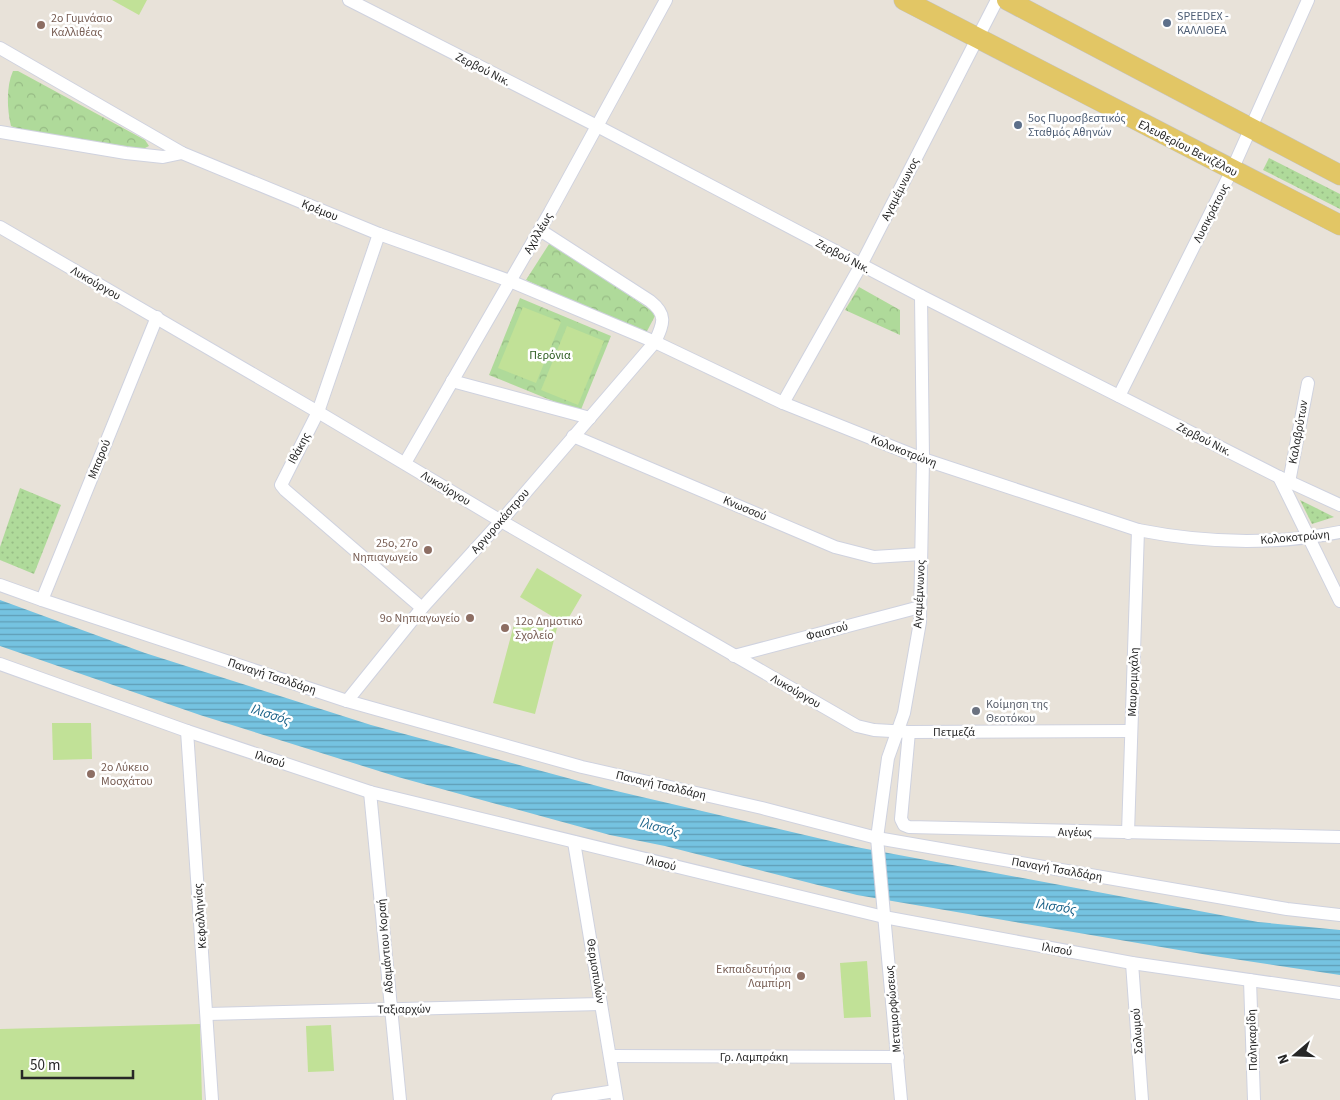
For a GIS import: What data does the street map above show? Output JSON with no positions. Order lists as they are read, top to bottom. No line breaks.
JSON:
{"streets":{"main road":["Ελευθερίου Βενιζέλου"],"street":["Ζερβού Νικ.","Αγαμέμνωνος","Κρέμου","Λυσικράτους","Αχιλλέως","Λυκούργου","Καλαβρύτων","Ιθάκης","Κολοκοτρώνη","Μπαρού","Κνωσσού","Αργυροκάστρου","Φαιστού","Παναγή Τσαλδάρη","Μαυρομιχάλη","Πετμεζά","Ιλισού","Αιγέως","Κεφαλληνίας","Αδαμάντιου Κοραή","Θερμοπυλών","Ταξιαρχών","Μεταμορφώσεως","Σολωμού","Παληκαρίδη","Γρ. Λαμπράκη"]},"crossings":[["Ζερβού Νικ.","Αγαμέμνωνος"],["Ζερβού Νικ.","Λυσικράτους"],["Ζερβού Νικ.","Αχιλλέως"],["Ζερβού Νικ.","Καλαβρύτων"],["Ελευθερίου Βενιζέλου","Αγαμέμνωνος"],["Ελευθερίου Βενιζέλου","Λυσικράτους"],["Αγαμέμνωνος","Λυκούργου"],["Αγαμέμνωνος","Κολοκοτρώνη"],["Αγαμέμνωνος","Κνωσσού"],["Αγαμέμνωνος","Φαιστού"],["Αγαμέμνωνος","Παναγή Τσαλδάρη"],["Αγαμέμνωνος","Πετμεζά"],["Αγαμέμνωνος","Ιλισού"],["Αγαμέμνωνος","Αιγέως"],["Αγαμέμνωνος","Μεταμορφώσεως"],["Κρέμου","Αχιλλέως"],["Κρέμου","Ιθάκης"],["Κρέμου","Κολοκοτρώνη"],["Κρέμου","Αργυροκάστρου"],["Αχιλλέως","Λυκούργου"],["Λυκούργου","Ιθάκης"],["Λυκούργου","Μπαρού"],["Λυκούργου","Αργυροκάστρου"],["Λυκούργου","Φαιστού"],["Λυκούργου","Πετμεζά"],["Λυκούργου","Αιγέως"],["Ιθάκης","Αργυροκάστρου"],["Κολοκοτρώνη","Αργυροκάστρου"],["Κολοκοτρώνη","Μαυρομιχάλη"],["Μπαρού","Παναγή Τσαλδάρη"],["Κνωσσού","Αργυροκάστρου"],["Αργυροκάστρου","Παναγή Τσαλδάρη"],["Μαυρομιχάλη","Πετμεζά"],["Μαυρομιχάλη","Αιγέως"],["Πετμεζά","Αιγέως"],["Ιλισού","Κεφαλληνίας"],["Ιλισού","Αδαμάντιου Κοραή"],["Ιλισού","Θερμοπυλών"],["Ιλισού","Μεταμορφώσεως"],["Ιλισού","Σολωμού"],["Ιλισού","Παληκαρίδη"],["Κεφαλληνίας","Ταξιαρχών"],["Αδαμάντιου Κοραή","Ταξιαρχών"],["Θερμοπυλών","Ταξιαρχών"],["Θερμοπυλών","Γρ. Λαμπράκη"],["Μεταμορφώσεως","Γρ. Λαμπράκη"]],"water":["Ιλισσός"],"parks":["Περόνια"],"places":["SPEEDEX - ΚΑΛΛΙΘΕΑ","2ο Γυμνάσιο Καλλιθέας","5ος Πυροσβεστικός Σταθμός Αθηνών","25ο, 27ο Νηπιαγωγείο","9ο Νηπιαγωγείο","12ο Δημοτικό Σχολείο","Κοίμηση της Θεοτόκου","2ο Λύκειο Μοσχάτου","Εκπαιδευτήρια Λαμπίρη"],"scale_bar":"50 m","north":"left"}
